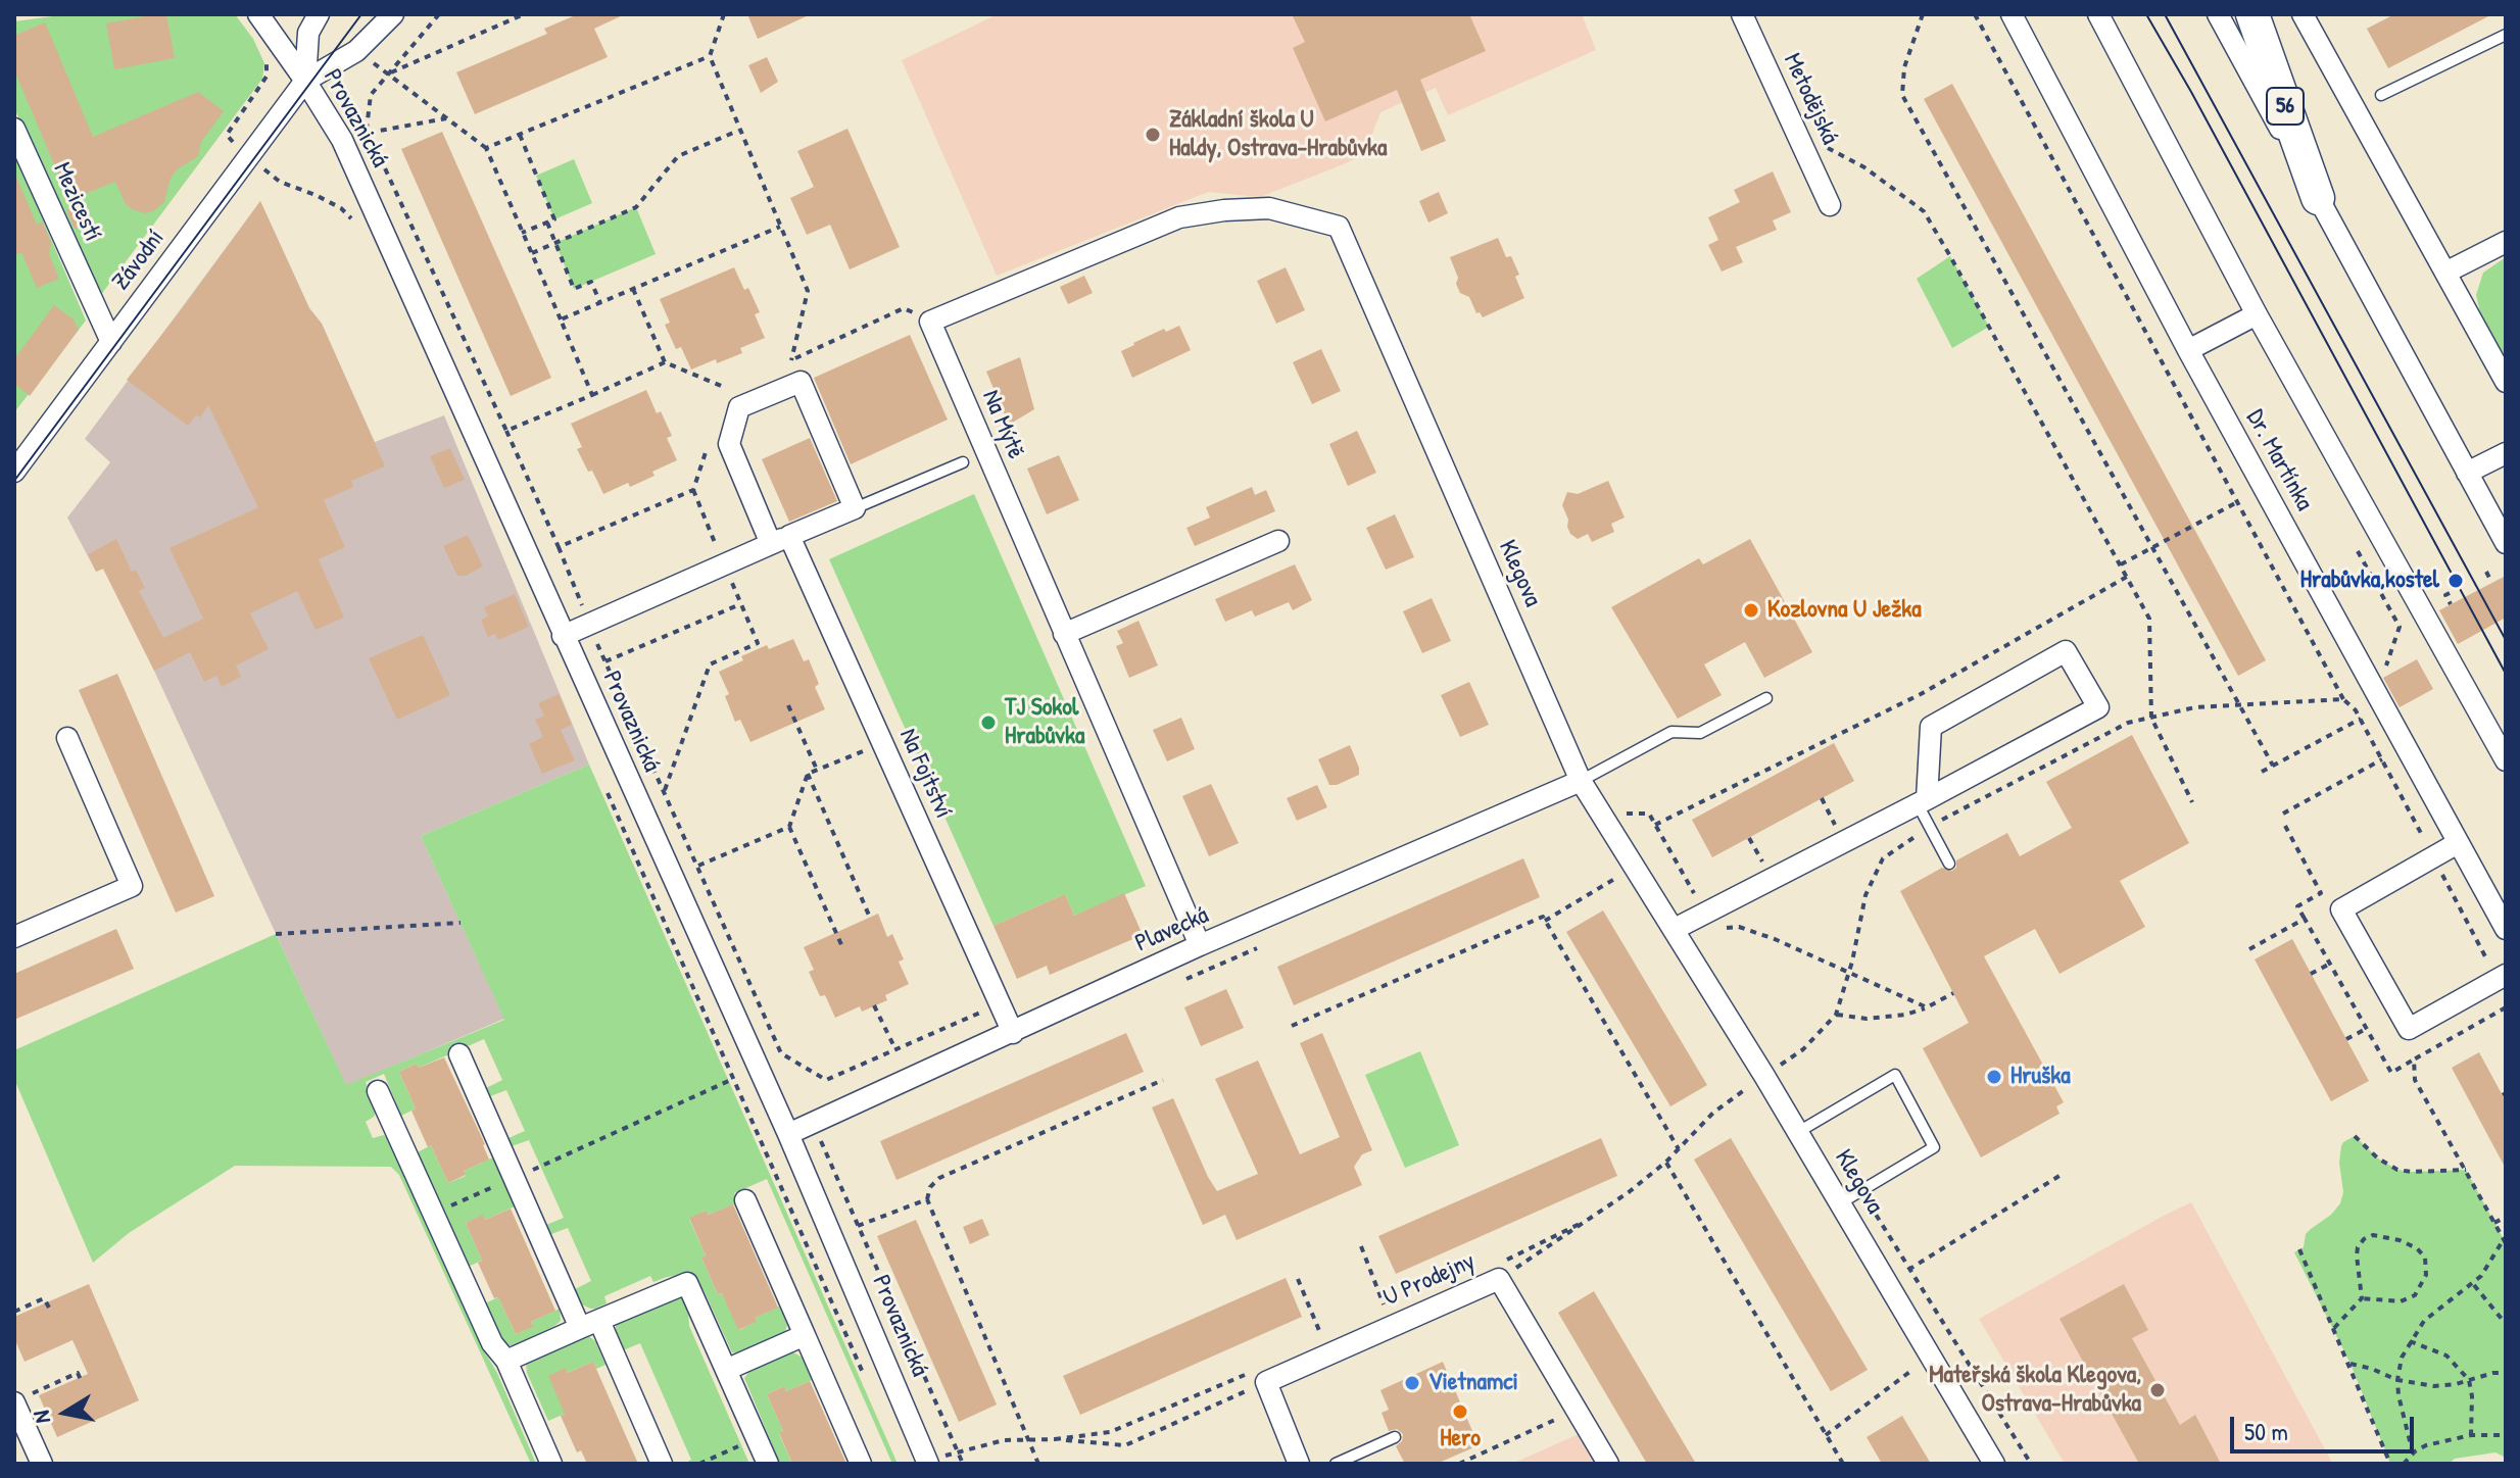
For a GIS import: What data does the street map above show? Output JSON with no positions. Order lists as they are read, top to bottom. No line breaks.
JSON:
{"streets":{"highway":["56"],"street":["Metodějská","Provaznická","Mezicestí","Závodní","Na Mýtě","Dr. Martínka","Klegova","Na Fojtství","Plavecká","U Prodejny"]},"crossings":[["Provaznická","Závodní"],["Provaznická","Plavecká"],["Mezicestí","Závodní"],["Na Mýtě","Klegova"],["Na Mýtě","Plavecká"],["Klegova","Plavecká"],["Na Fojtství","Plavecká"]],"places":["Základní škola U Haldy, Ostrava-Hrabůvka","Hrabůvka,kostel","Kozlovna U Ježka","TJ Sokol Hrabůvka","Hruška","Vietnamci","Mateřská škola Klegova, Ostrava-Hrabůvka","Hero"],"scale_bar":"50 m","north":"left"}
